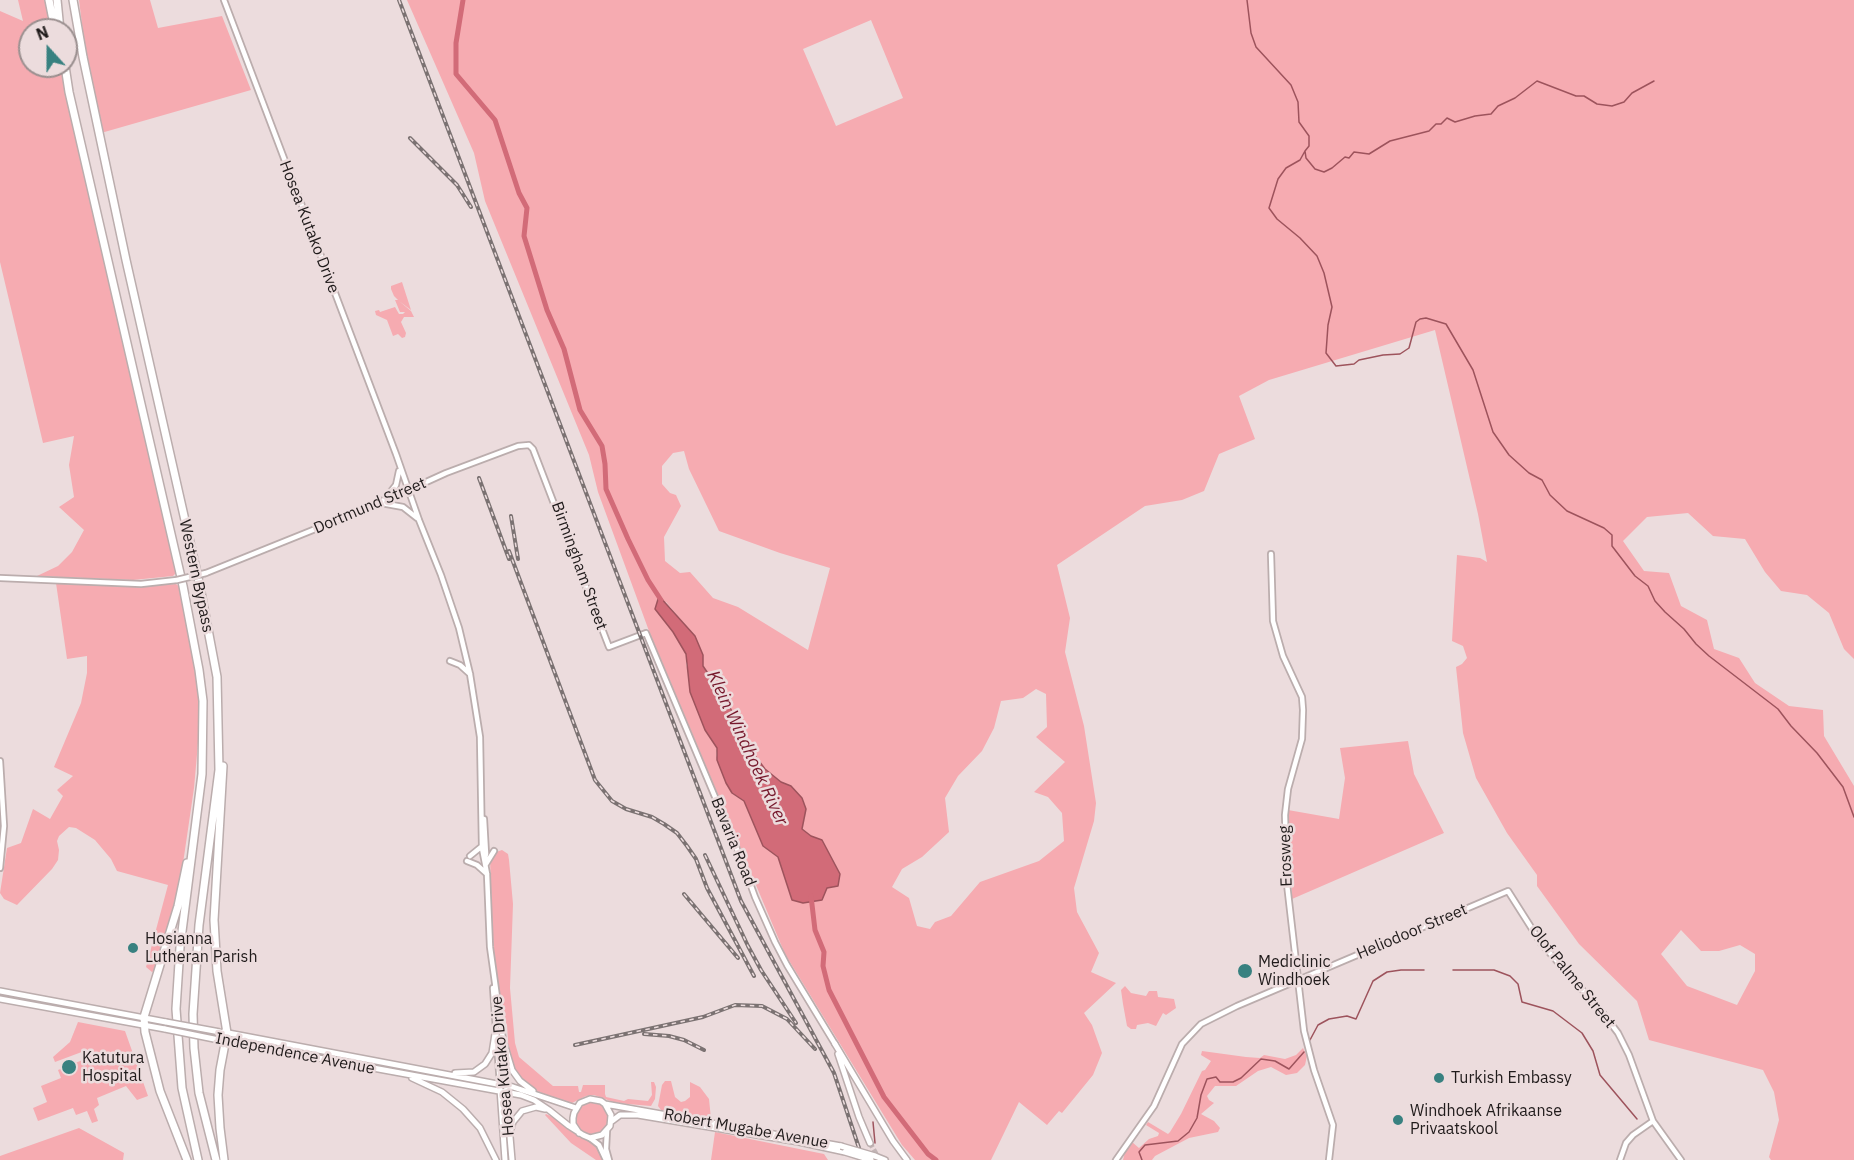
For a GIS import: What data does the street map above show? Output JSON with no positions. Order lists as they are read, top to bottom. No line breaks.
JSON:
{"streets":{"highway":["Western Bypass"],"main road":["Hosea Kutako Drive","Independence Avenue","Robert Mugabe Avenue"],"street":["Dortmund Street","Birmingham Street","Bavaria Road","Erosweg","Heliodoor Street","Olof Palme Street"]},"crossings":[["Hosea Kutako Drive","Dortmund Street"],["Hosea Kutako Drive","Independence Avenue"],["Dortmund Street","Birmingham Street"],["Birmingham Street","Bavaria Road"],["Erosweg","Heliodoor Street"],["Heliodoor Street","Olof Palme Street"],["Independence Avenue","Robert Mugabe Avenue"]],"water":["Klein Windhoek River"],"places":["Hosianna Lutheran Parish","Mediclinic Windhoek","Katutura Hospital","Turkish Embassy","Windhoek Afrikaanse Privaatskool"],"north":"top"}
